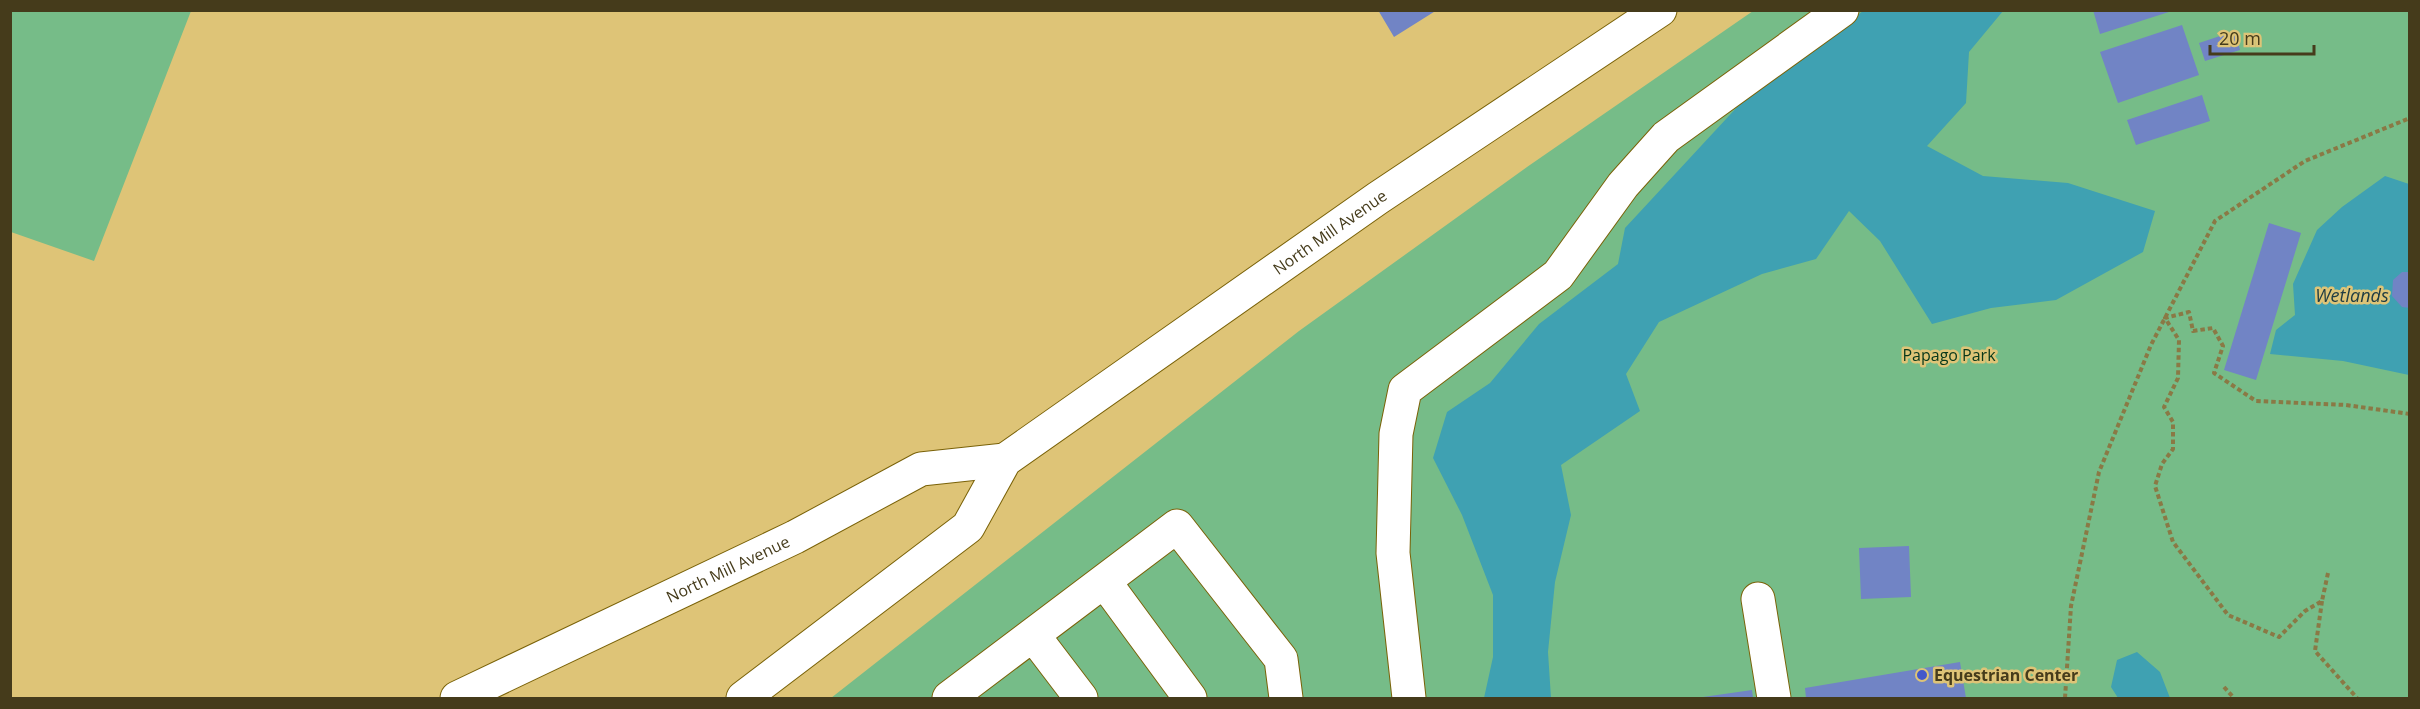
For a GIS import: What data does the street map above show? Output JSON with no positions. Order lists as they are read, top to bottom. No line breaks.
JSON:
{"streets":{"main road":["North Mill Avenue"]},"water":["Wetlands"],"parks":["Papago Park"],"places":["Equestrian Center"],"scale_bar":"20 m"}
